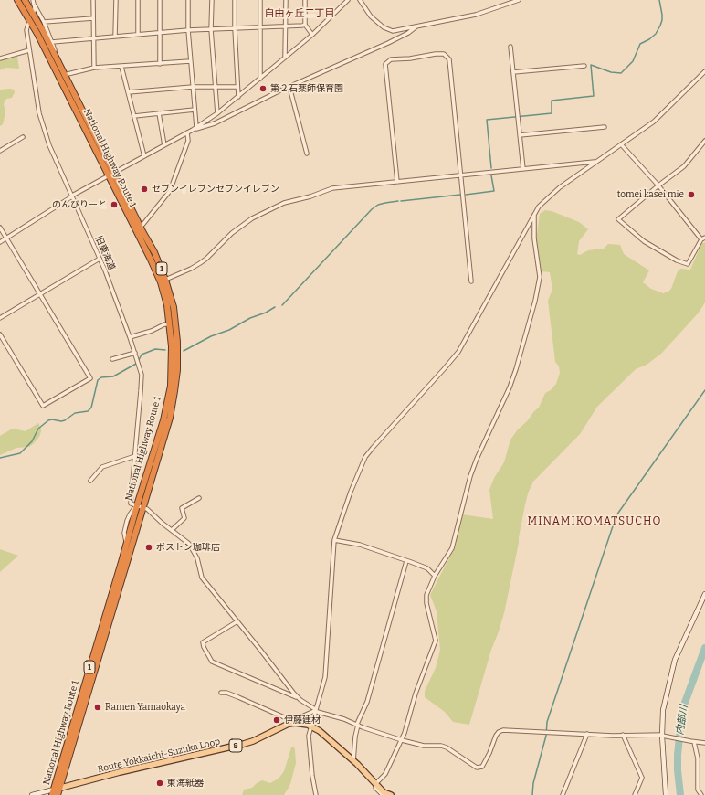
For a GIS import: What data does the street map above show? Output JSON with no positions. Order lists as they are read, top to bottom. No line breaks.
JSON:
{"streets":{"highway":["National Highway Route 1","1"],"main road":["8","Route Yokkaichi-Suzuka Loop"],"street":["旧東海道"]},"crossings":[["National Highway Route 1","旧東海道"],["National Highway Route 1","Route Yokkaichi-Suzuka Loop"]],"districts":["自由ヶ丘二丁目","MINAMIKOMATSUCHO"],"water":["内部川"],"places":["第２石薬師保育園","セブンイレブンセブンイレブン","tomei kasei mie","のんびりーと","ボストン珈琲店","Ramen Yamaokaya","伊藤建材","東海紙器"]}
